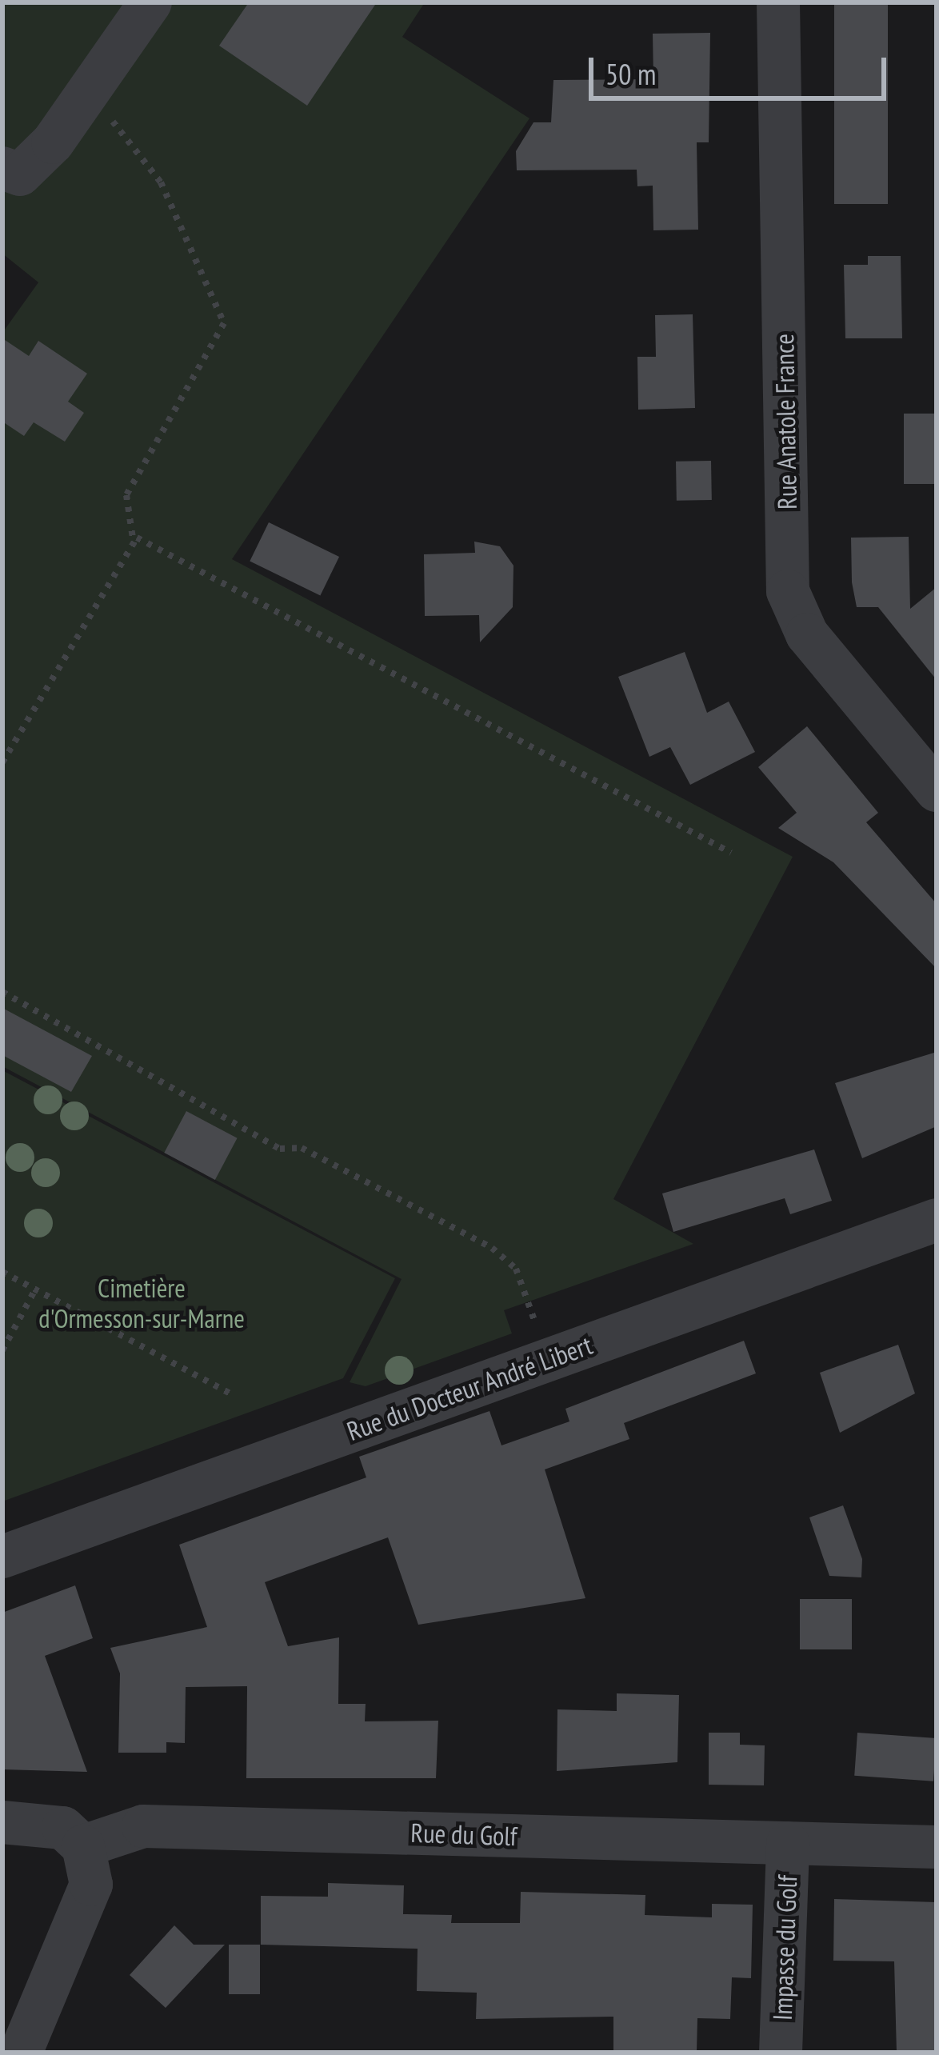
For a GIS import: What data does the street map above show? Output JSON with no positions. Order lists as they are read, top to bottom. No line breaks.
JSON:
{"streets":{"street":["Rue Anatole France","Rue du Docteur André Libert","Rue du Golf","Impasse du Golf"]},"crossings":[["Rue du Golf","Impasse du Golf"]],"parks":["Cimetière d'Ormesson-sur-Marne"],"scale_bar":"50 m"}
